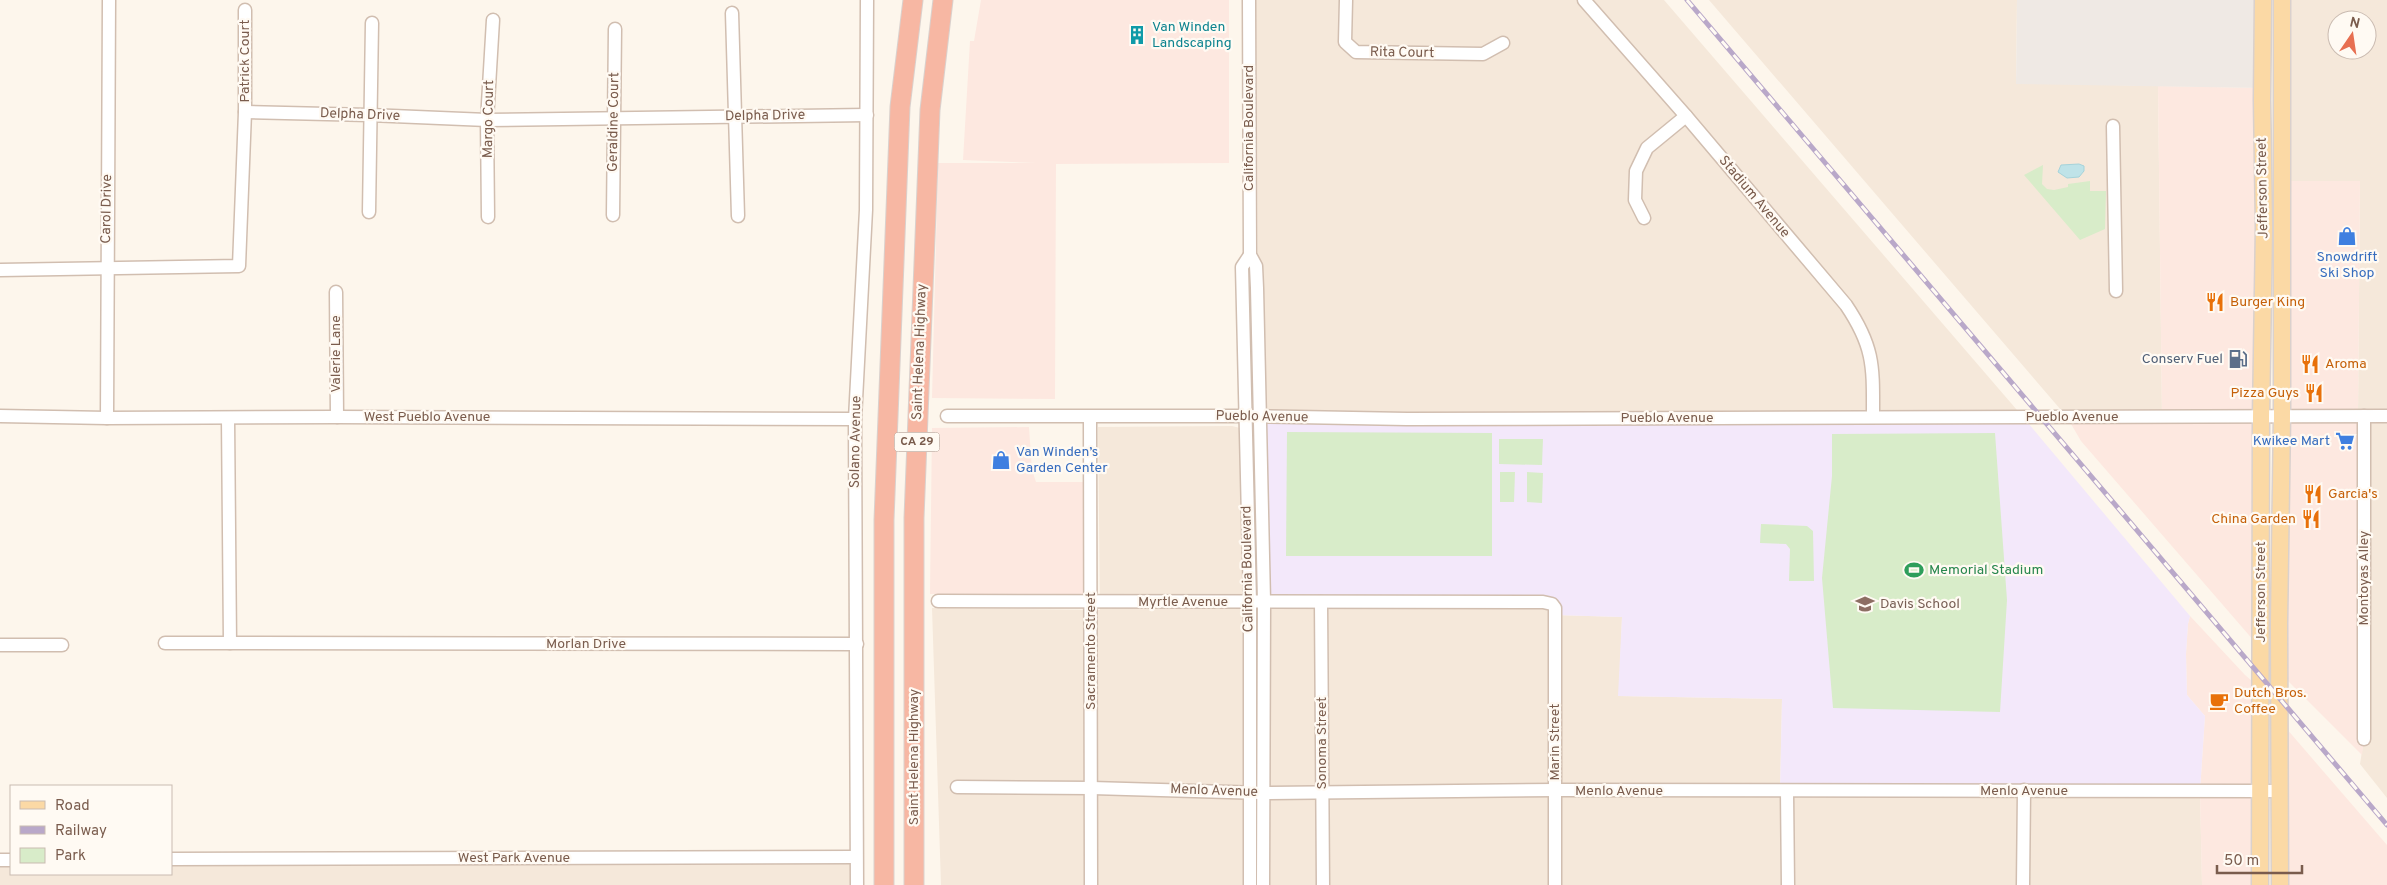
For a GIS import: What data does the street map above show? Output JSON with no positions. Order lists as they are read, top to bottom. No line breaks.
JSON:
{"streets":{"highway":["Saint Helena Highway","CA 29"],"main road":["Jefferson Street"],"street":["Rita Court","Patrick Court","Delpha Drive","Margo Court","Geraldine Court","California Boulevard","Stadium Avenue","Carol Drive","Valerie Lane","West Pueblo Avenue","Pueblo Avenue","Solano Avenue","Montoyas Alley","Myrtle Avenue","Morlan Drive","Sacramento Street","Marin Street","Sonoma Street","Menlo Avenue","West Park Avenue"]},"crossings":[["Patrick Court","Delpha Drive"],["Delpha Drive","Margo Court"],["Delpha Drive","Geraldine Court"],["Delpha Drive","Solano Avenue"],["California Boulevard","Pueblo Avenue"],["California Boulevard","Myrtle Avenue"],["California Boulevard","Menlo Avenue"],["Jefferson Street","Pueblo Avenue"],["Jefferson Street","Menlo Avenue"],["Stadium Avenue","Pueblo Avenue"],["Carol Drive","West Pueblo Avenue"],["Valerie Lane","West Pueblo Avenue"],["West Pueblo Avenue","Solano Avenue"],["Pueblo Avenue","Montoyas Alley"],["Pueblo Avenue","Sacramento Street"],["Solano Avenue","Morlan Drive"],["Solano Avenue","West Park Avenue"],["Myrtle Avenue","Sacramento Street"],["Myrtle Avenue","Marin Street"],["Myrtle Avenue","Sonoma Street"],["Sacramento Street","Menlo Avenue"],["Marin Street","Menlo Avenue"],["Sonoma Street","Menlo Avenue"]],"places":{"building":["Van Winden Landscaping"],"shop":["Snowdrift Ski Shop","Van Winden’s Garden Center"],"restaurant":["Burger King","Aroma","Pizza Guys","Garcia's","China Garden"],"fuel station":["Conserv Fuel"],"supermarket":["Kwikee Mart"],"sports":["Memorial Stadium"],"school or university":["Davis School"],"cafe":["Dutch Bros. Coffee"]},"legend":["Road","Railway","Park"],"scale_bar":"50 m","north":"top"}
